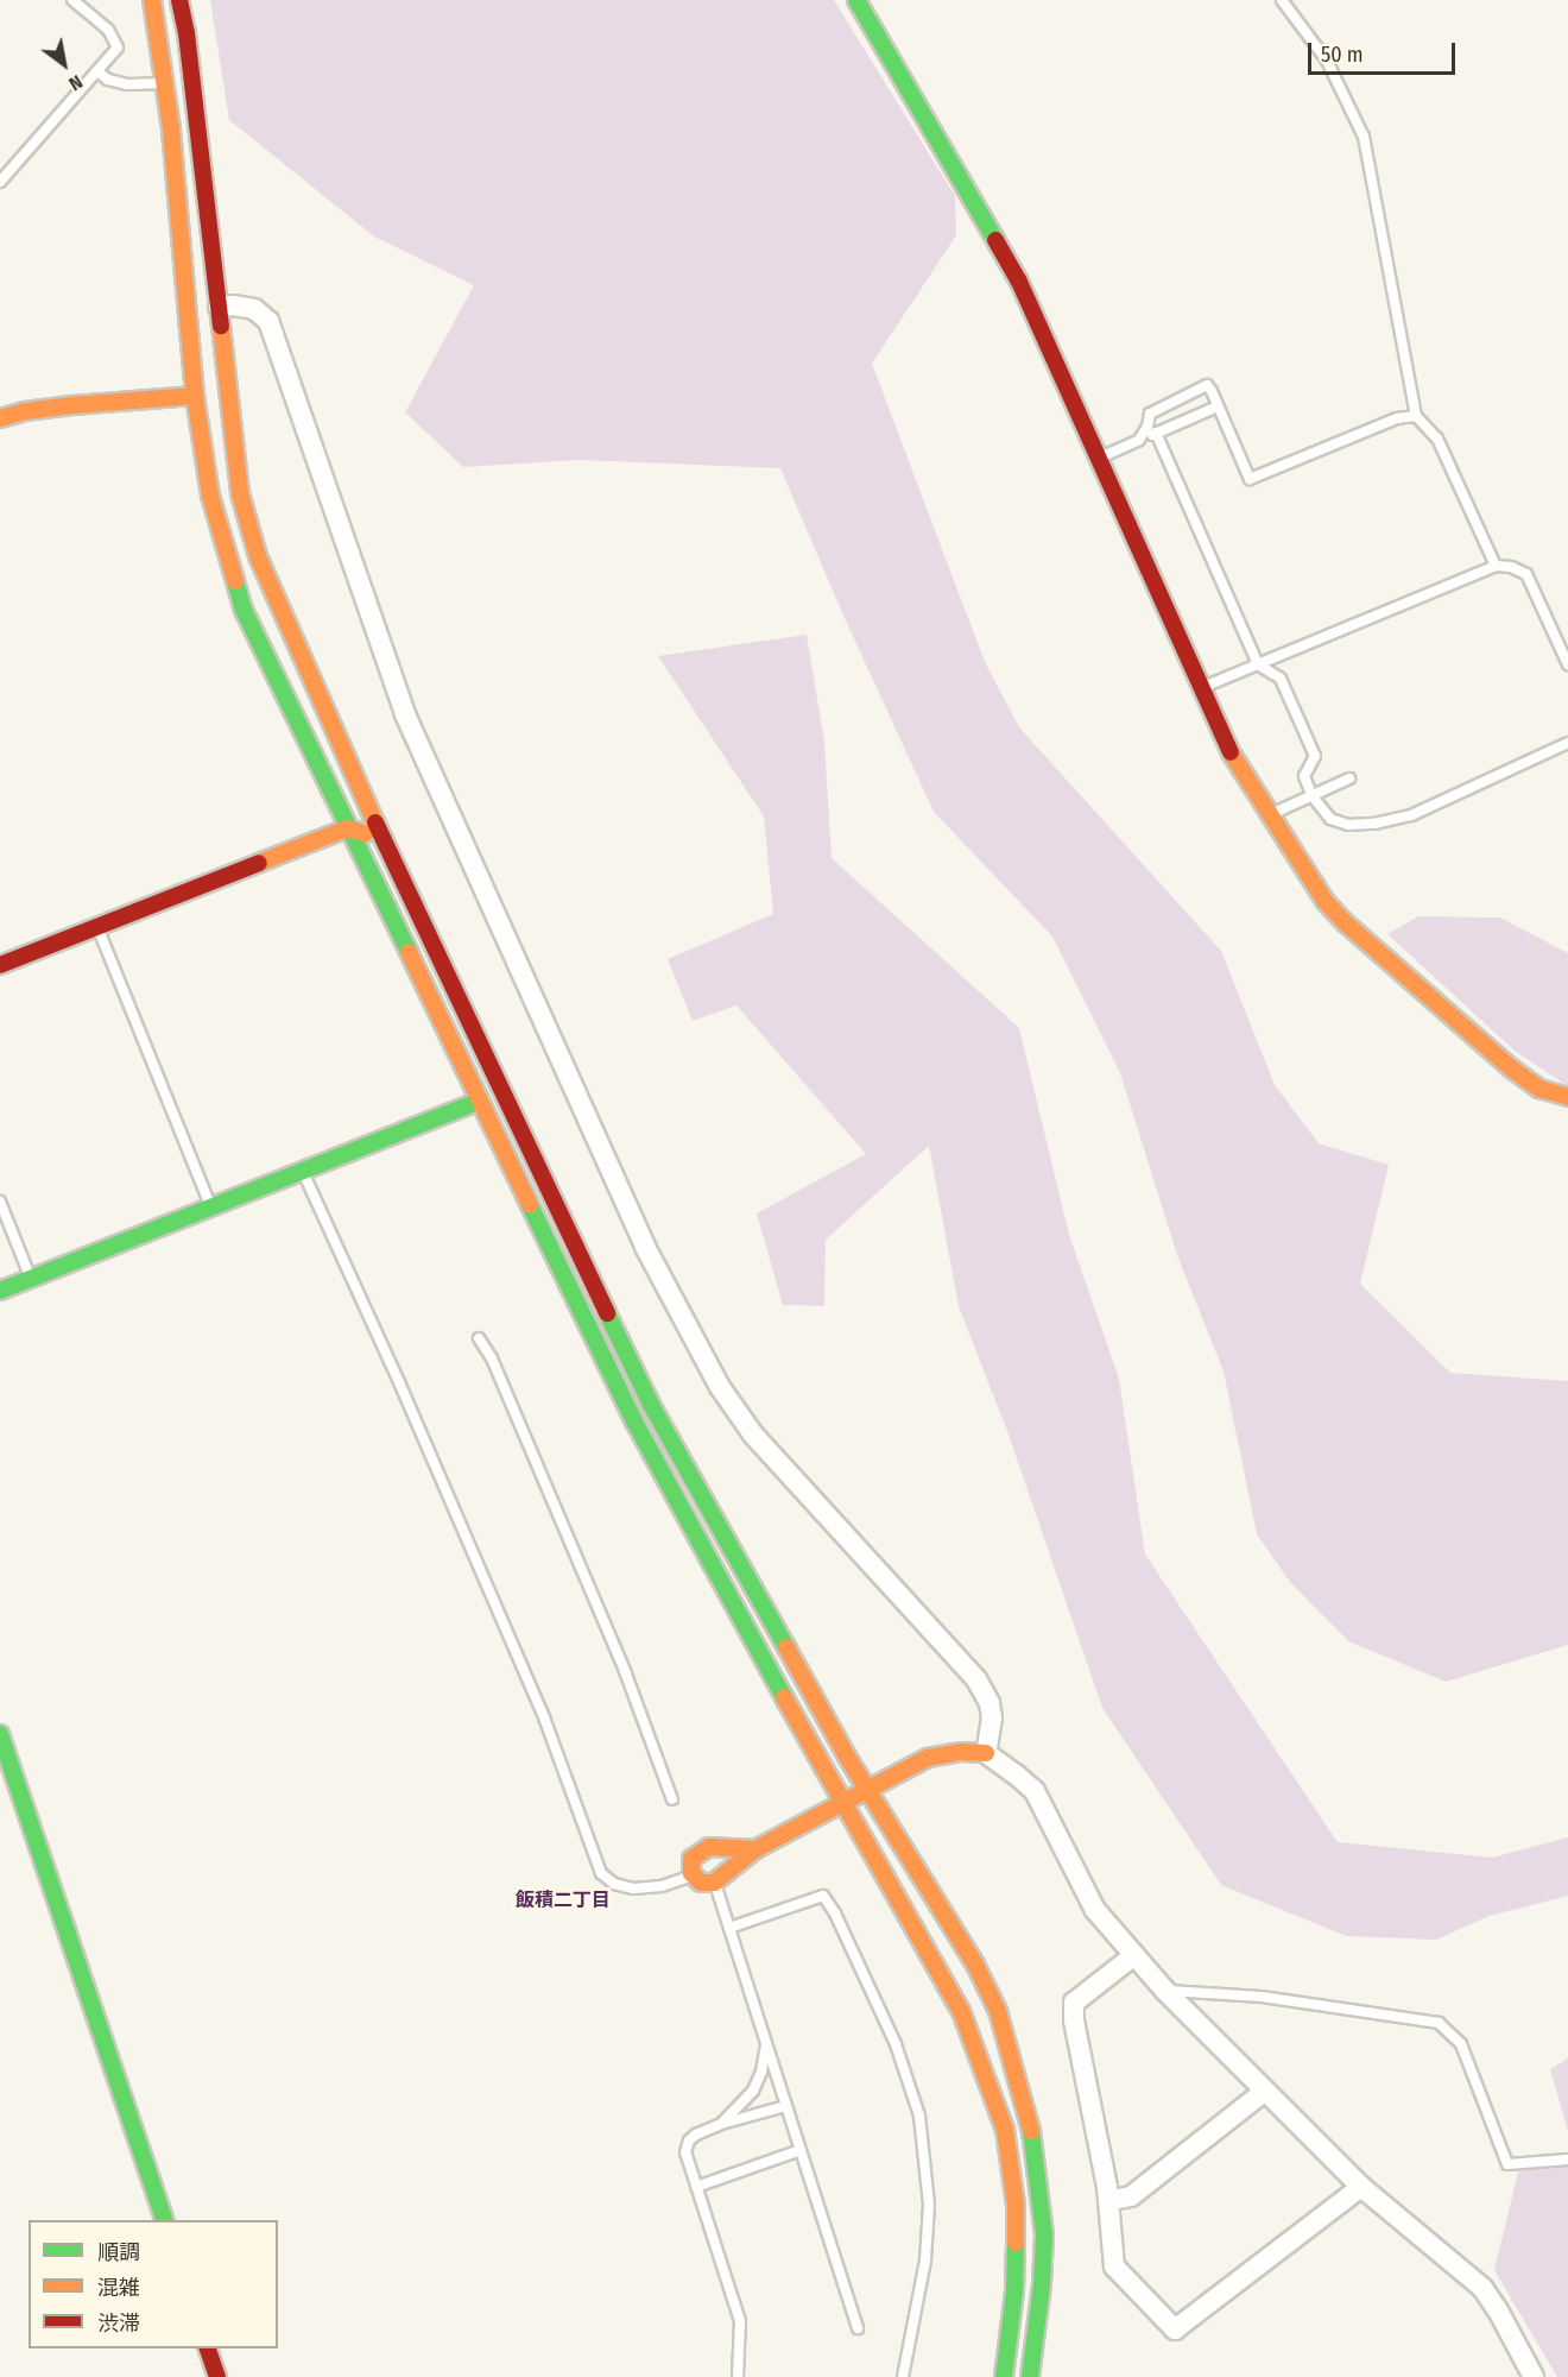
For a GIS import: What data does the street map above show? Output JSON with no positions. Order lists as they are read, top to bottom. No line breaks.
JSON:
{"districts":["飯積二丁目"],"legend":["順調","混雑","渋滞"],"scale_bar":"50 m","north":"bottom right"}
